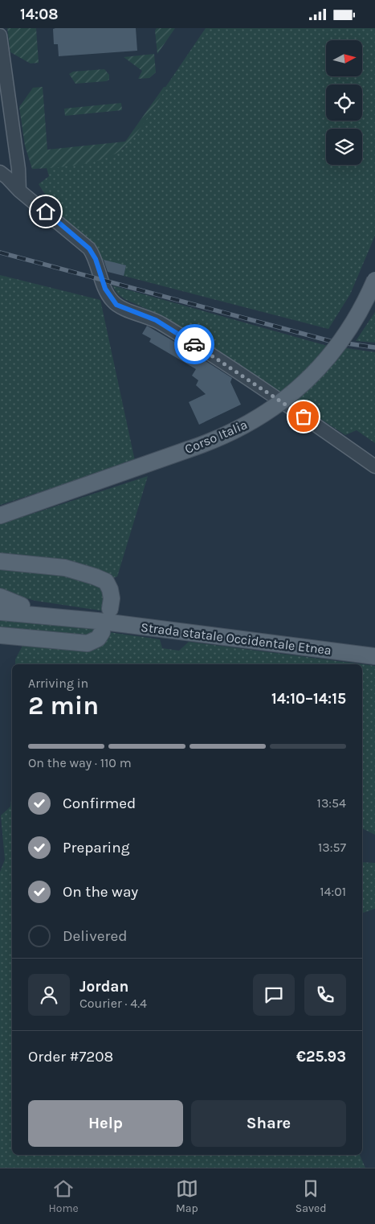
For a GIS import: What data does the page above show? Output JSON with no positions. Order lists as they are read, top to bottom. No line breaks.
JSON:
{"streets":{"main road":["Corso Italia","Strada statale Occidentale Etnea"]},"north":"right","page":{"status":"14:08","heading":["2 min","Arriving in","14:10–14:15"],"panel":["Jordan","Courier · 4.4","Order #7208","€25.93"],"bar":"On the way · 110 m","list":[["Confirmed","13:54"],["Preparing","13:57"],["On the way","14:01"],"Delivered"],"buttons":["Help","Share"],"tabs":["Home","Map","Saved"]}}
